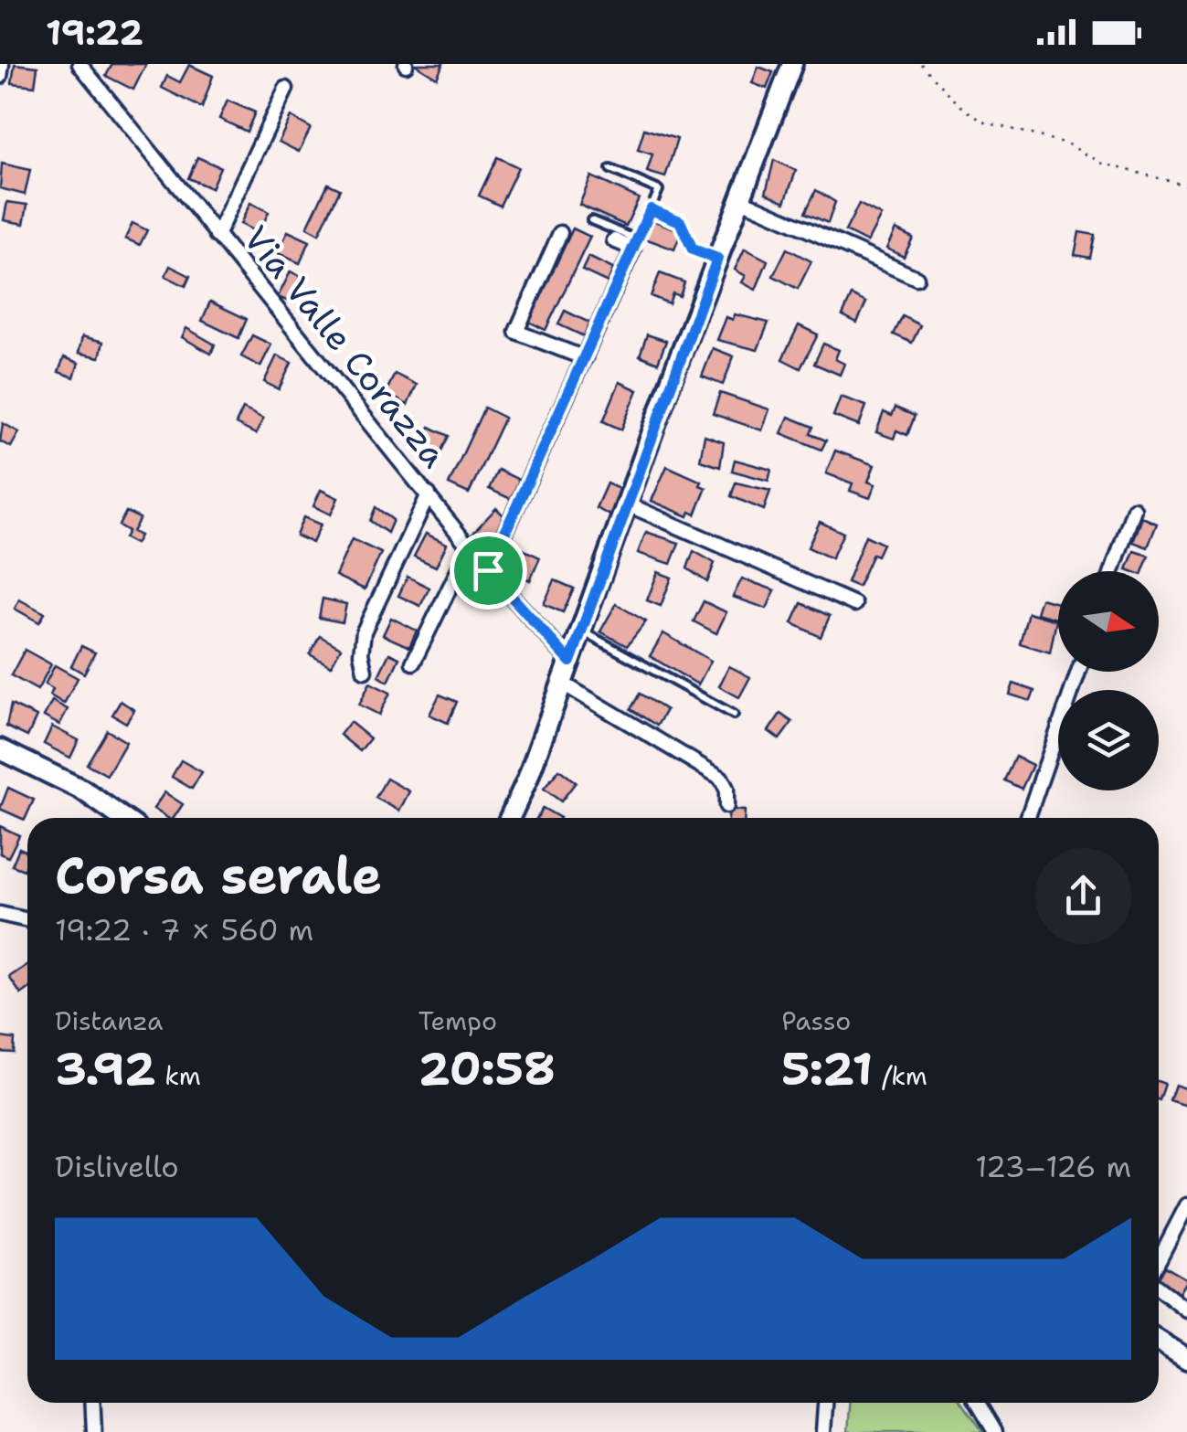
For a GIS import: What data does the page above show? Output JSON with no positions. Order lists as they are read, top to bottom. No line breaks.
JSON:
{"streets":{"street":["Via Valle Corazza"]},"north":"right","page":{"status":"19:22","heading":["Corsa serale","19:22 · 7 × 560 m"],"stats":[["Distanza","3.92 km"],["Tempo","20:58"],["Passo","5:21 /km"]],"chart":["Dislivello","123–126 m"]}}
